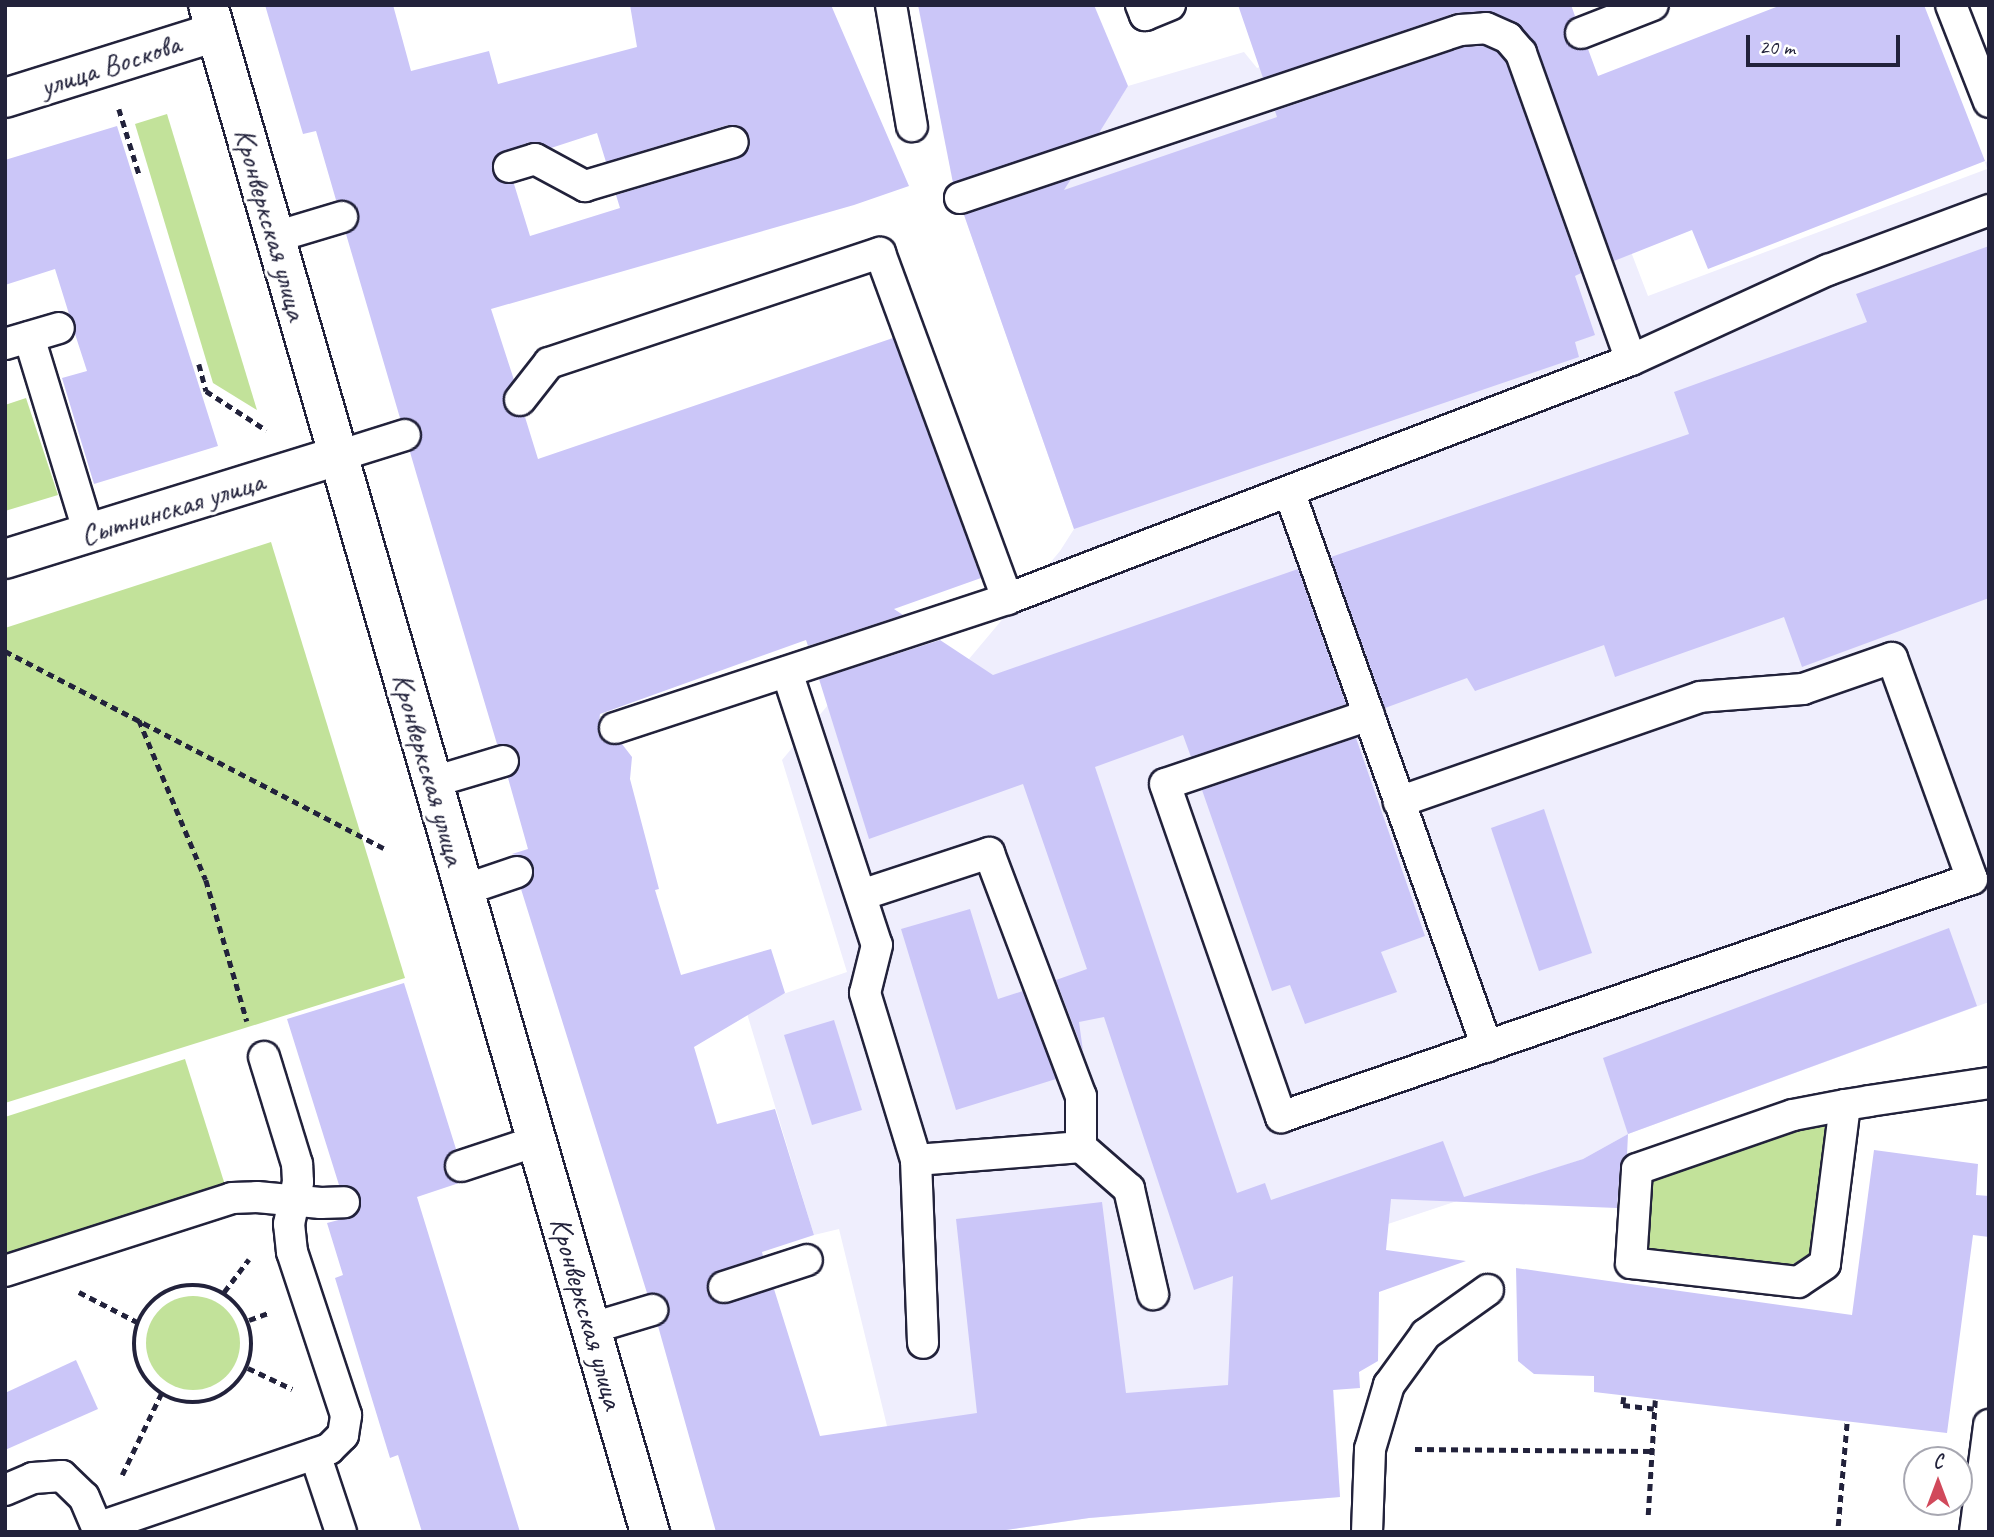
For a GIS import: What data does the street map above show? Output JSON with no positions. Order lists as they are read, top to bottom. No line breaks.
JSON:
{"streets":{"street":["улица Воскова","Кронверкская улица","Сытнинская улица"]},"crossings":[["улица Воскова","Кронверкская улица"],["Кронверкская улица","Сытнинская улица"]],"scale_bar":"20 m","north":"top"}
